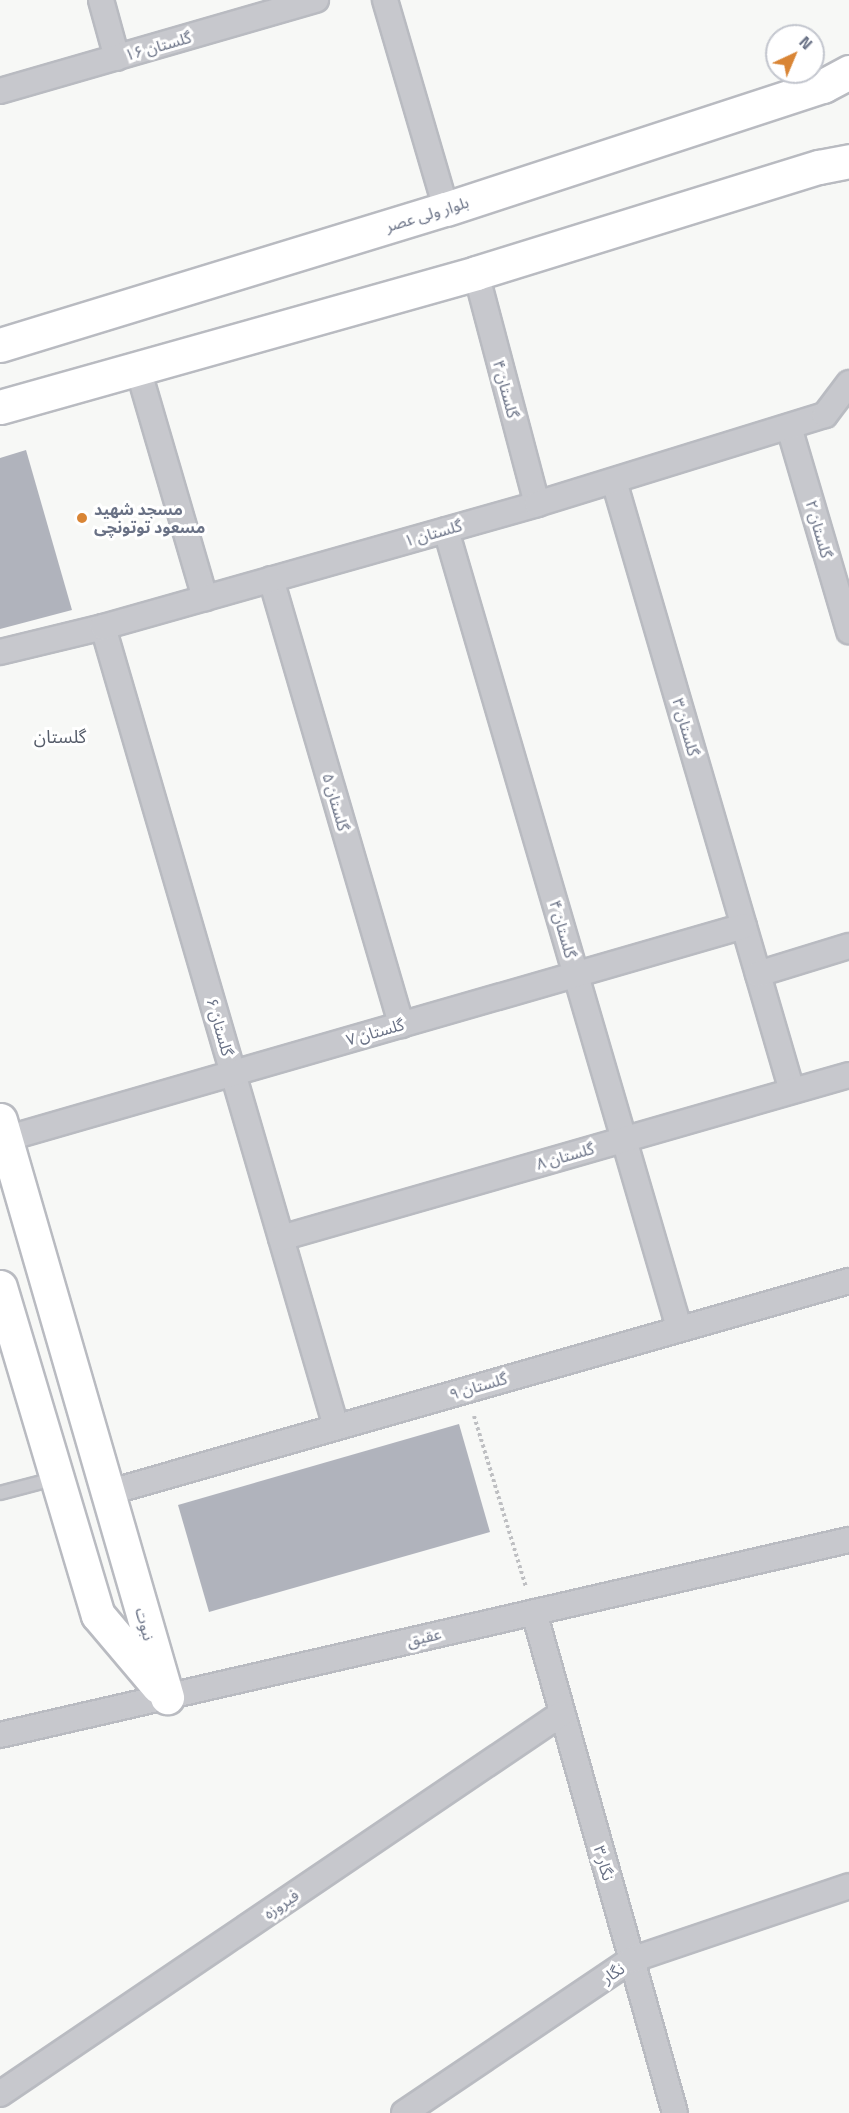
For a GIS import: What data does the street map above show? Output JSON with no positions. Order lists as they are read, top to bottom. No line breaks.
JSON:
{"streets":{"main road":["بلوار ولی عصر","نبوت"],"street":["گلستان ۱۶","گلستان ۴","گلستان ۲","گلستان ۱","گلستان ۳","گلستان ۵","گلستان ۶","گلستان ۷","گلستان ۸","گلستان ۹","عقیق","نگار ۳","فیروزه","نگار"]},"crossings":[["گلستان ۴","گلستان ۱"],["گلستان ۴","گلستان ۷"],["گلستان ۴","گلستان ۸"],["گلستان ۴","گلستان ۹"],["گلستان ۲","گلستان ۱"],["گلستان ۱","گلستان ۳"],["گلستان ۱","گلستان ۵"],["گلستان ۱","گلستان ۶"],["گلستان ۳","گلستان ۷"],["گلستان ۳","گلستان ۸"],["گلستان ۵","گلستان ۷"],["گلستان ۶","گلستان ۷"],["گلستان ۶","گلستان ۸"],["گلستان ۶","گلستان ۹"],["گلستان ۷","نبوت"],["گلستان ۹","نبوت"],["نبوت","عقیق"],["عقیق","نگار ۳"],["نگار ۳","فیروزه"],["نگار ۳","نگار"]],"districts":["گلستان"],"places":["مسجد شهید مسعود توتونچی"],"north":"top right"}
